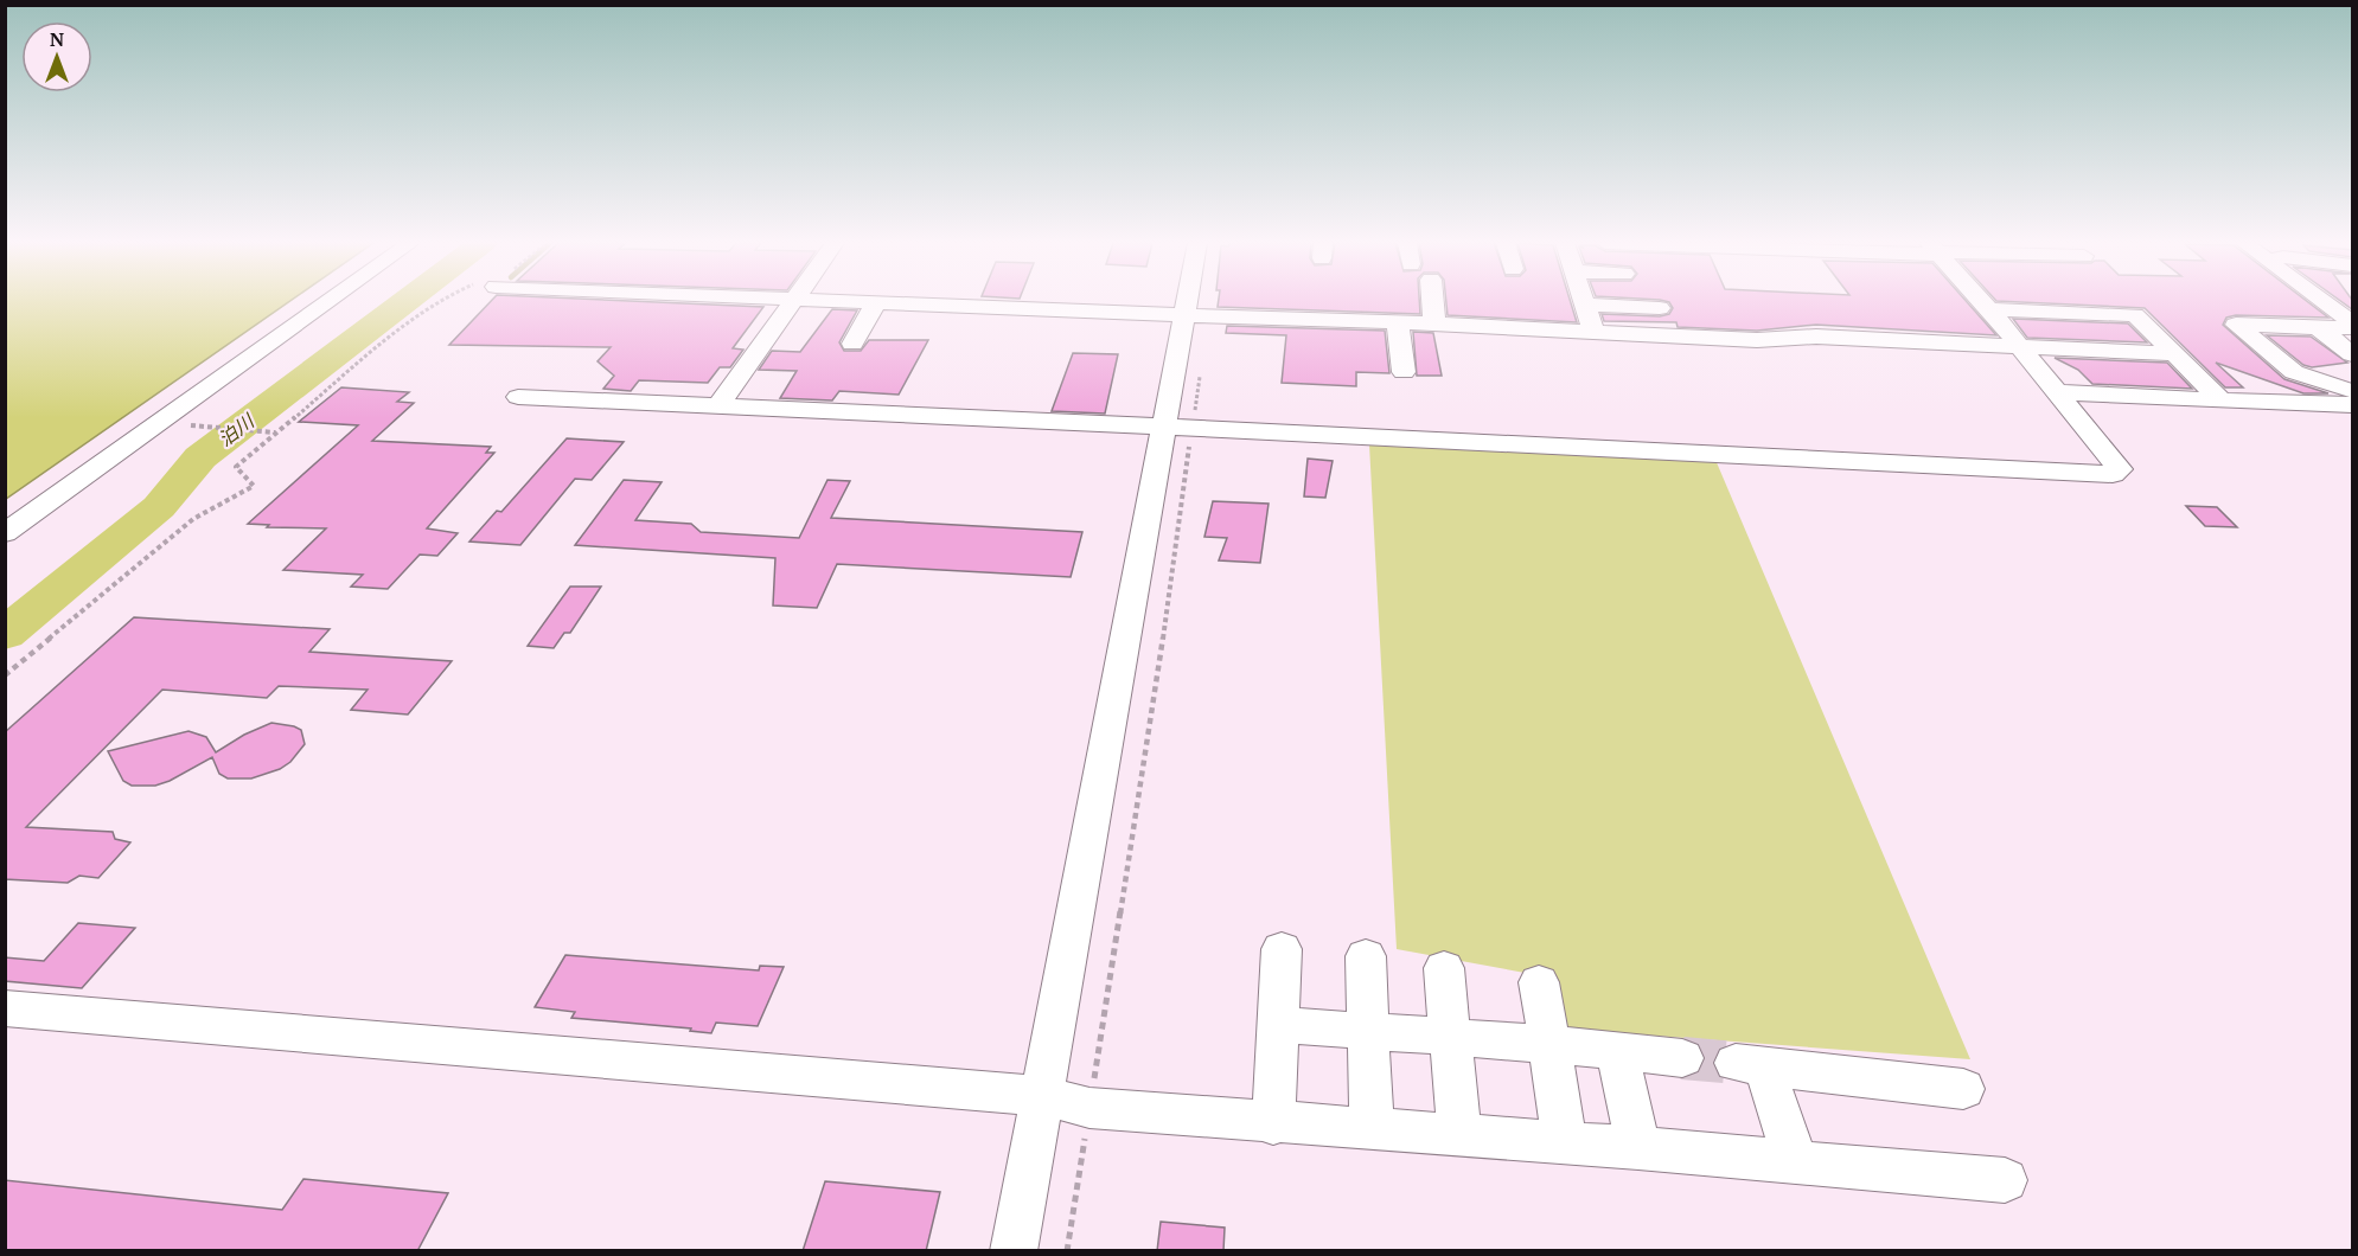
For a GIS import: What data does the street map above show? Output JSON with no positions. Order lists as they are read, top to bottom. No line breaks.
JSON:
{"water":["泊川"],"north":"top"}
